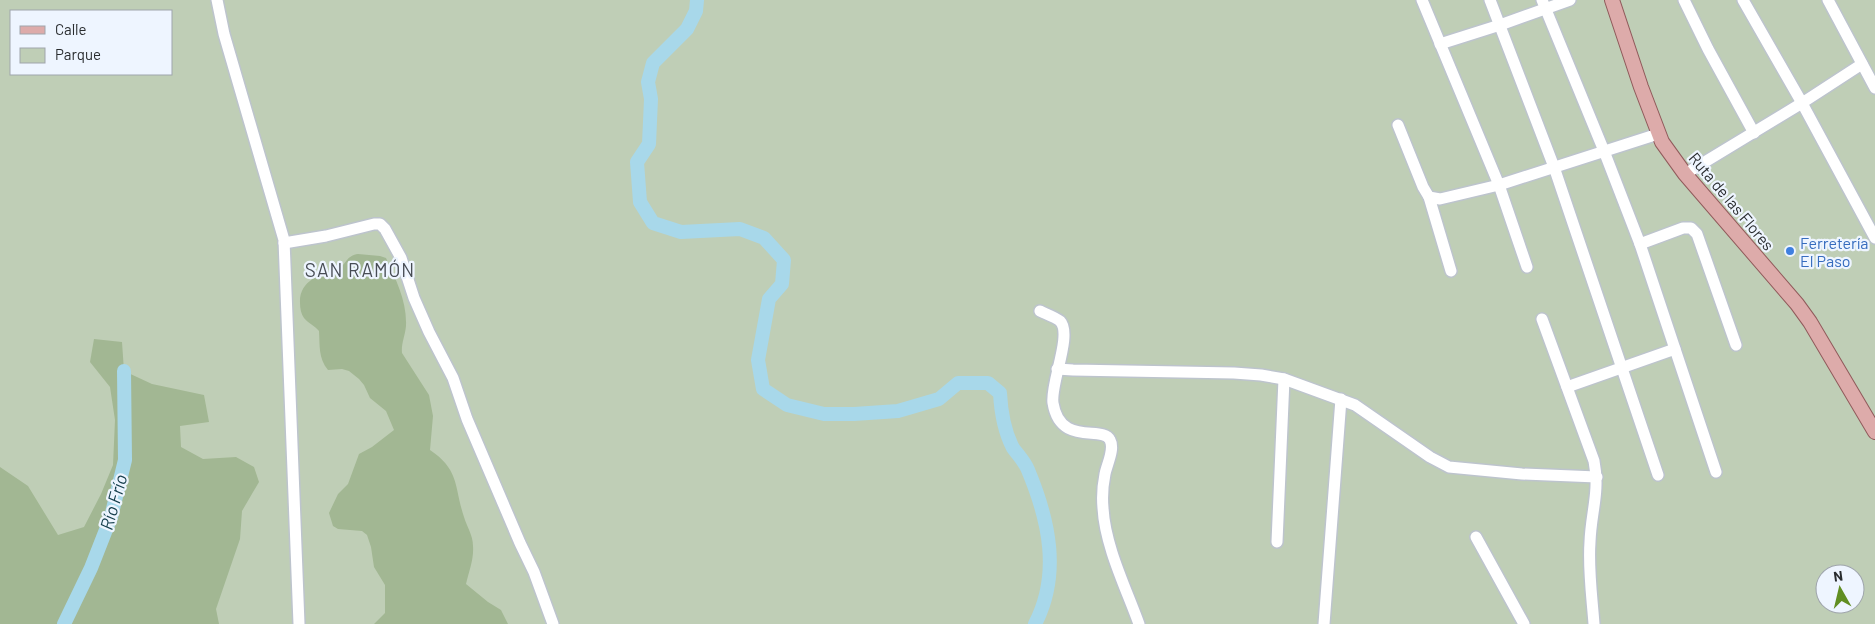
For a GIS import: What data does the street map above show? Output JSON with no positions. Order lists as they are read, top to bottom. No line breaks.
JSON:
{"streets":{"main road":["Ruta de las Flores"]},"districts":["SAN RAMÓN"],"water":["Río Frío"],"places":["Ferretería El Paso"],"legend":["Calle","Parque"],"north":"top"}
